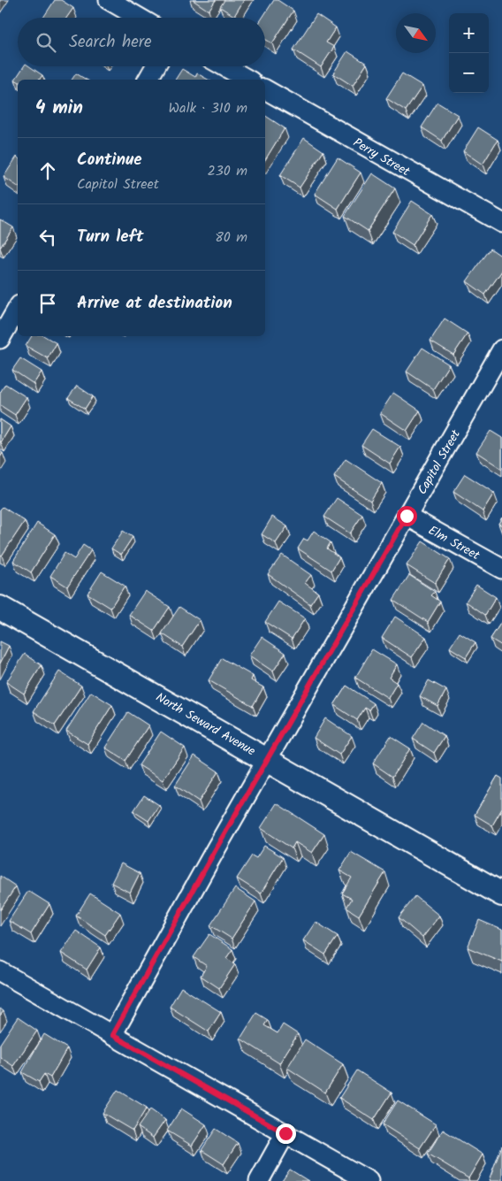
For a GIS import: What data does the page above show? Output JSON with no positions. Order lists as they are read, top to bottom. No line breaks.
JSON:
{"streets":{"street":["Perry Street","Capitol Street","Elm Street","North Seward Avenue"]},"crossings":[["Capitol Street","Elm Street"],["Capitol Street","North Seward Avenue"]],"north":"bottom right","page":{"map_buttons":["+","−"],"search":"Search here","heading":["4 min","Walk · 310 m"],"list":[["Continue","Capitol Street","230 m"],["Turn left","80 m"],"Arrive at destination"]}}
